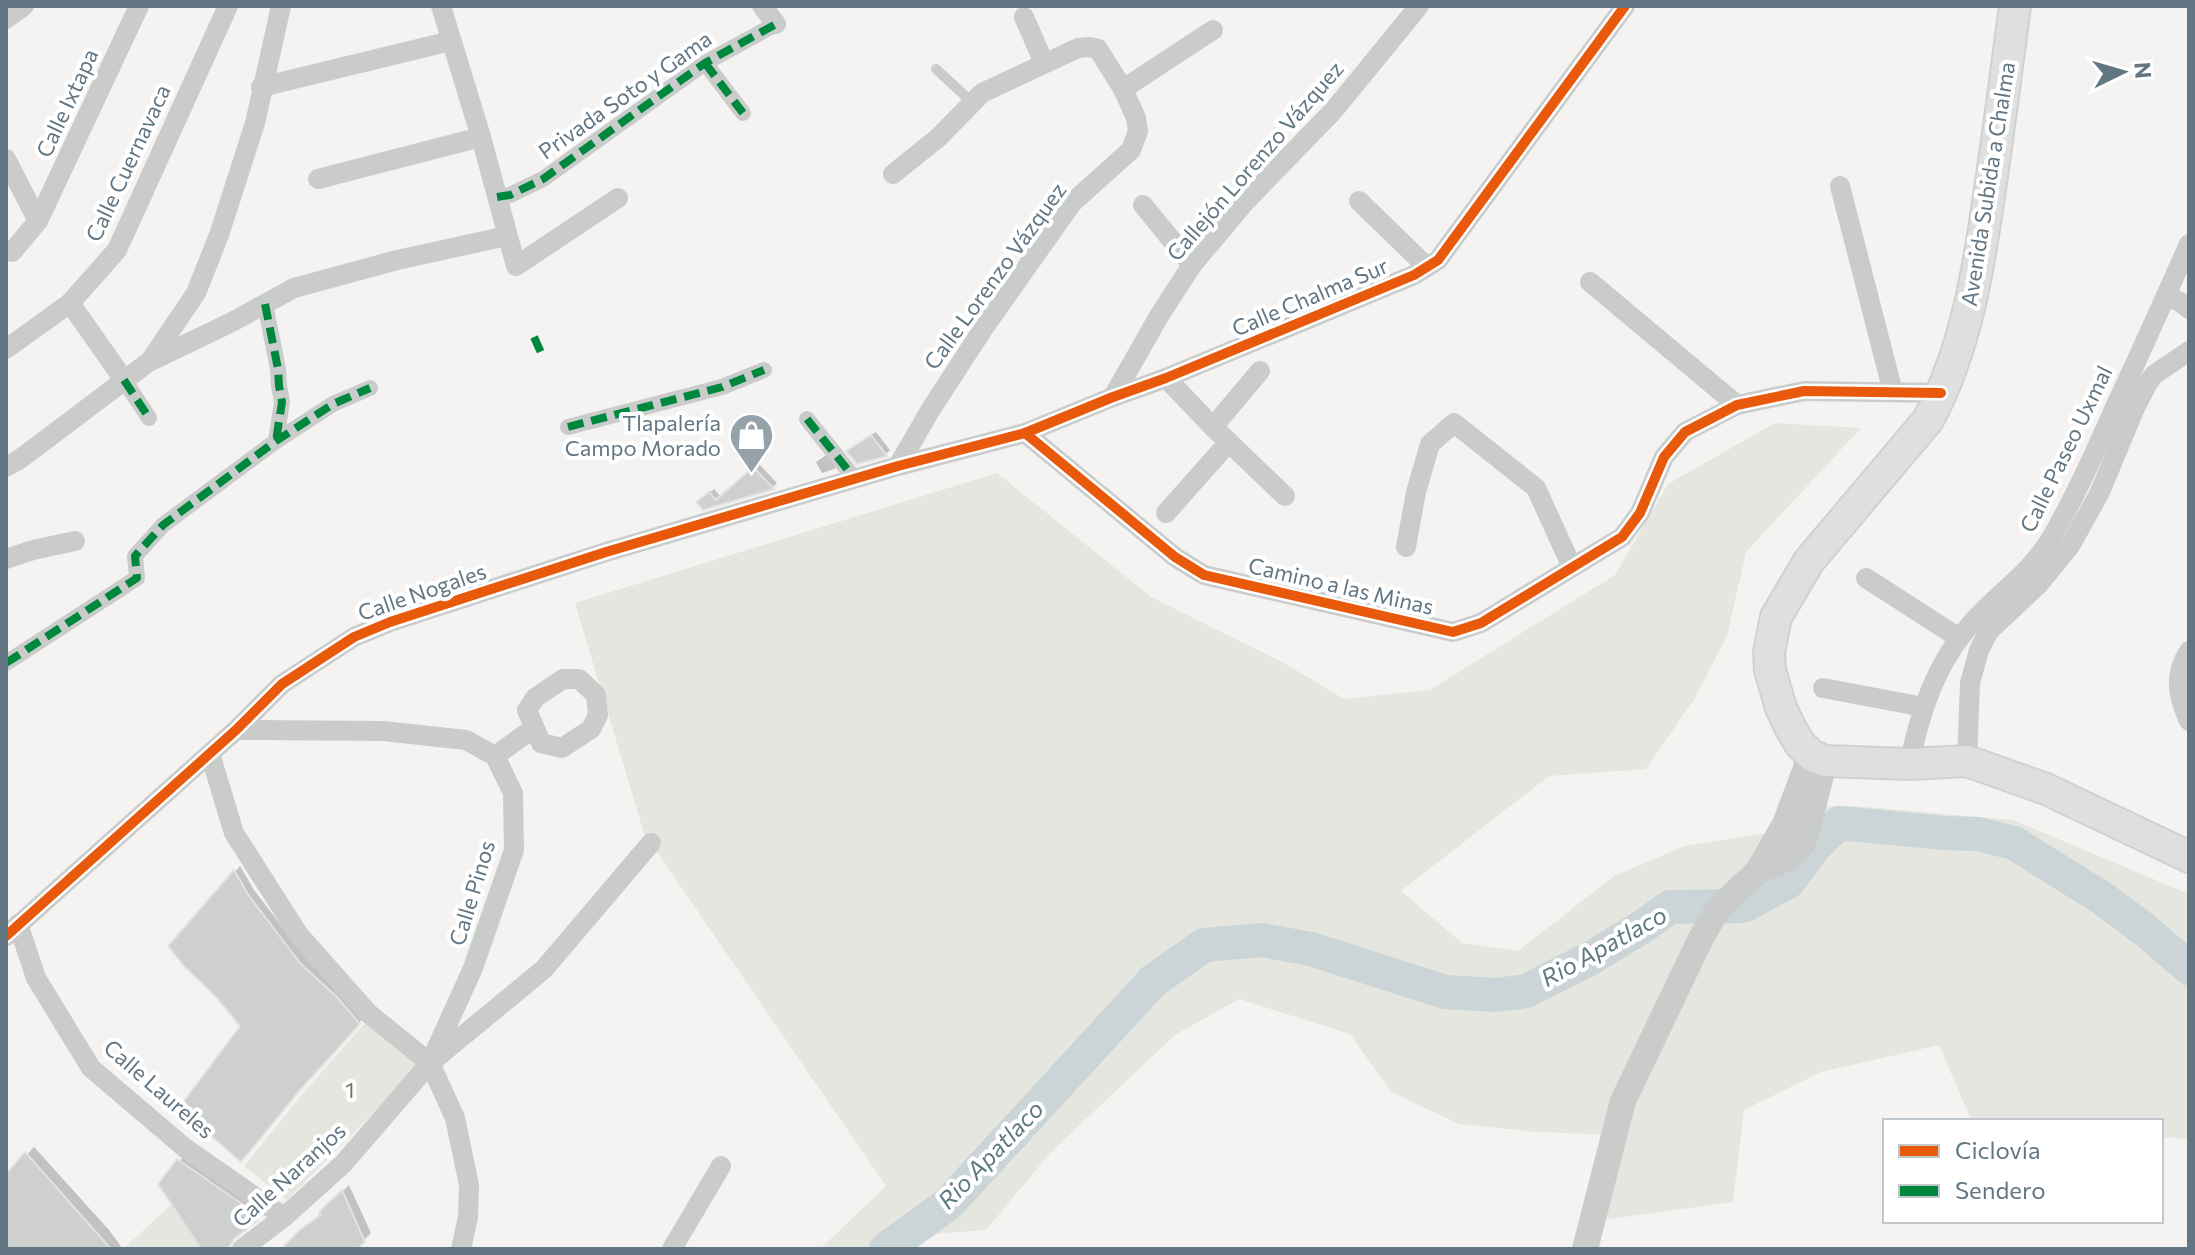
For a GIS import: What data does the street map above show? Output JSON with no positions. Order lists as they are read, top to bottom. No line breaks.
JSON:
{"streets":{"main road":["Avenida Subida a Chalma"],"street":["Privada Soto y Gama","Calle Ixtapa","Callejón Lorenzo Vázquez","Calle Cuernavaca","Calle Lorenzo Vázquez","Calle Chalma Sur","Calle Paseo Uxmal","Camino a las Minas","Calle Nogales","Calle Pinos","Calle Laureles","Calle Naranjos"]},"crossings":[["Callejón Lorenzo Vázquez","Calle Chalma Sur"],["Avenida Subida a Chalma","Camino a las Minas"],["Calle Lorenzo Vázquez","Calle Chalma Sur"],["Calle Lorenzo Vázquez","Calle Nogales"],["Calle Chalma Sur","Camino a las Minas"],["Calle Chalma Sur","Calle Nogales"],["Calle Nogales","Calle Laureles"],["Calle Pinos","Calle Naranjos"],["Calle Laureles","Calle Naranjos"]],"water":["Rio Apatlaco"],"parks":["1"],"places":{"shop":["Tlapalería Campo Morado"]},"legend":["Ciclovía","Sendero"],"north":"right"}
